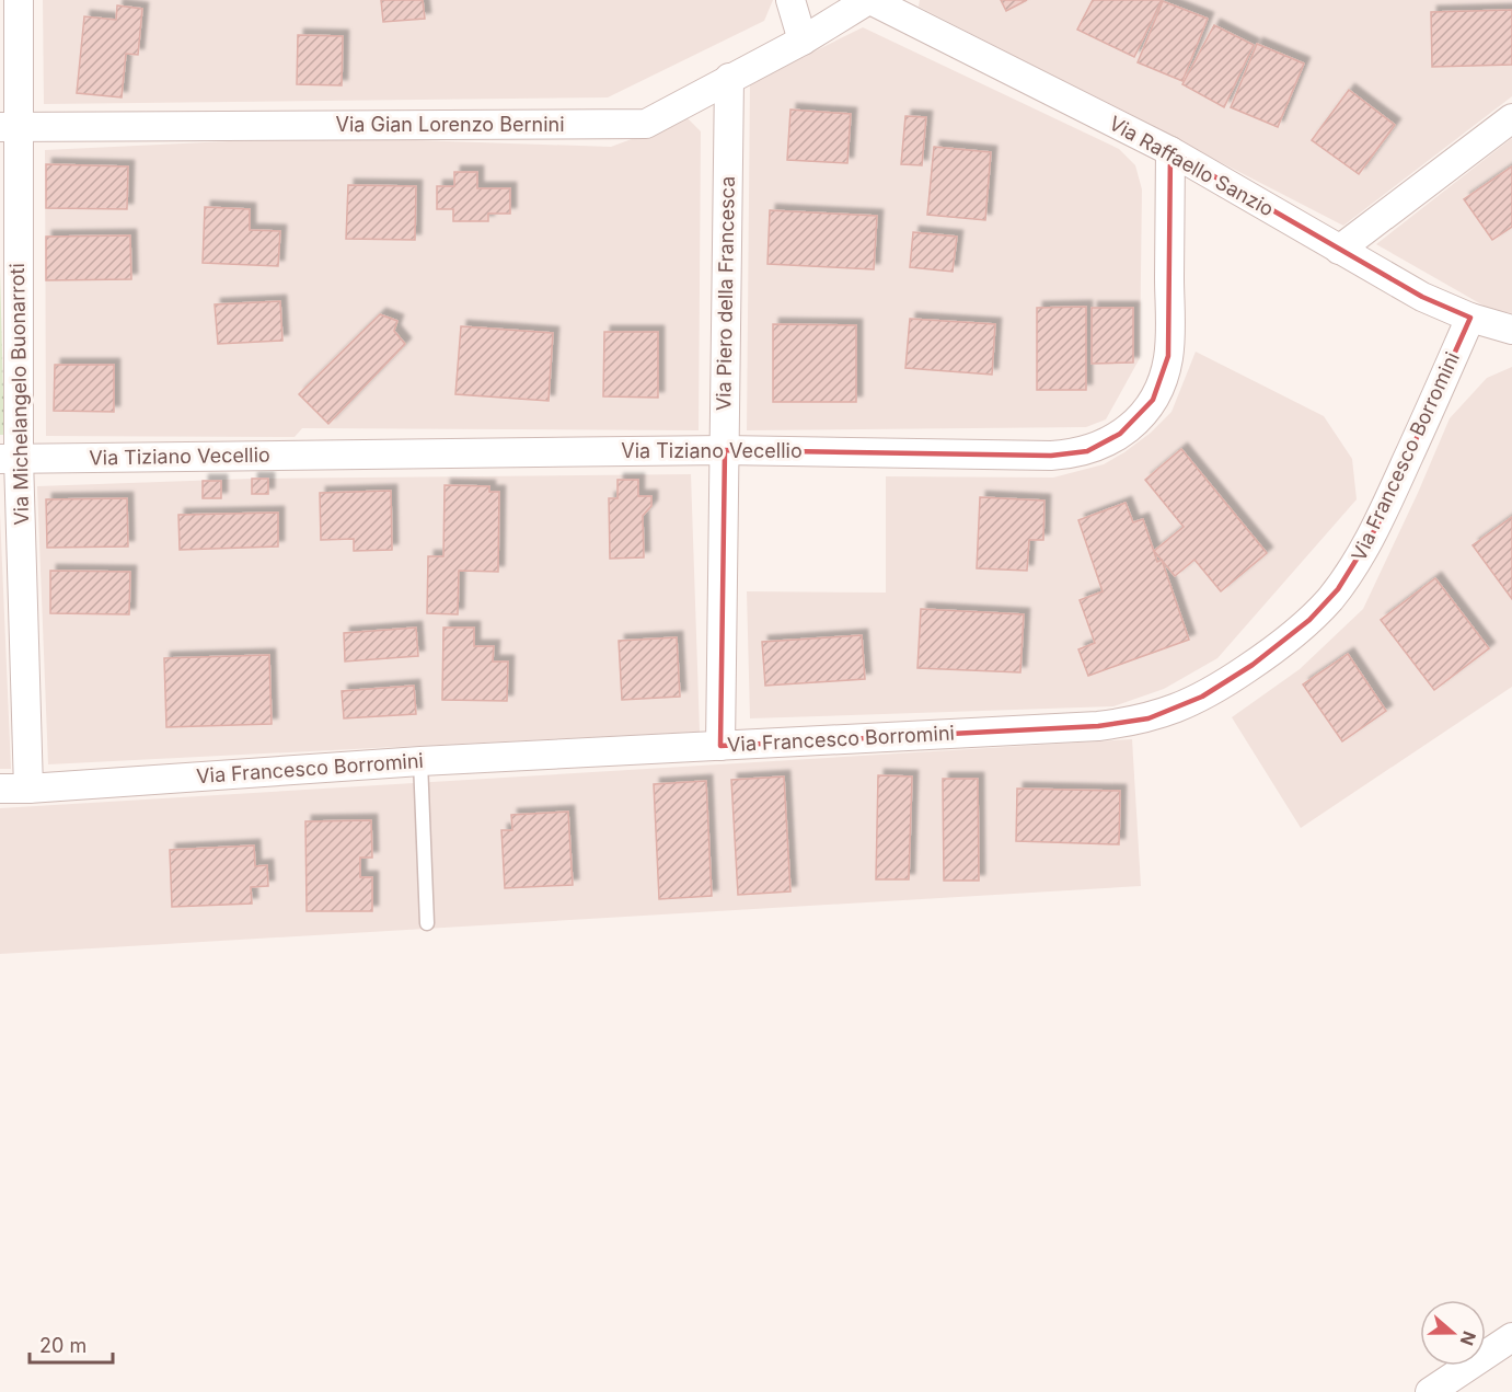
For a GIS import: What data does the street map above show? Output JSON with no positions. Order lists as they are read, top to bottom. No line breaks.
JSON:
{"streets":{"street":["Via Gian Lorenzo Bernini","Via Raffaello Sanzio","Via Piero della Francesca","Via Michelangelo Buonarroti","Via Tiziano Vecellio","Via Francesco Borromini"]},"crossings":[["Via Gian Lorenzo Bernini","Via Raffaello Sanzio"],["Via Gian Lorenzo Bernini","Via Piero della Francesca"],["Via Gian Lorenzo Bernini","Via Michelangelo Buonarroti"],["Via Raffaello Sanzio","Via Tiziano Vecellio"],["Via Raffaello Sanzio","Via Francesco Borromini"],["Via Piero della Francesca","Via Tiziano Vecellio"],["Via Piero della Francesca","Via Francesco Borromini"],["Via Michelangelo Buonarroti","Via Tiziano Vecellio"],["Via Michelangelo Buonarroti","Via Francesco Borromini"]],"scale_bar":"20 m","north":"right"}
